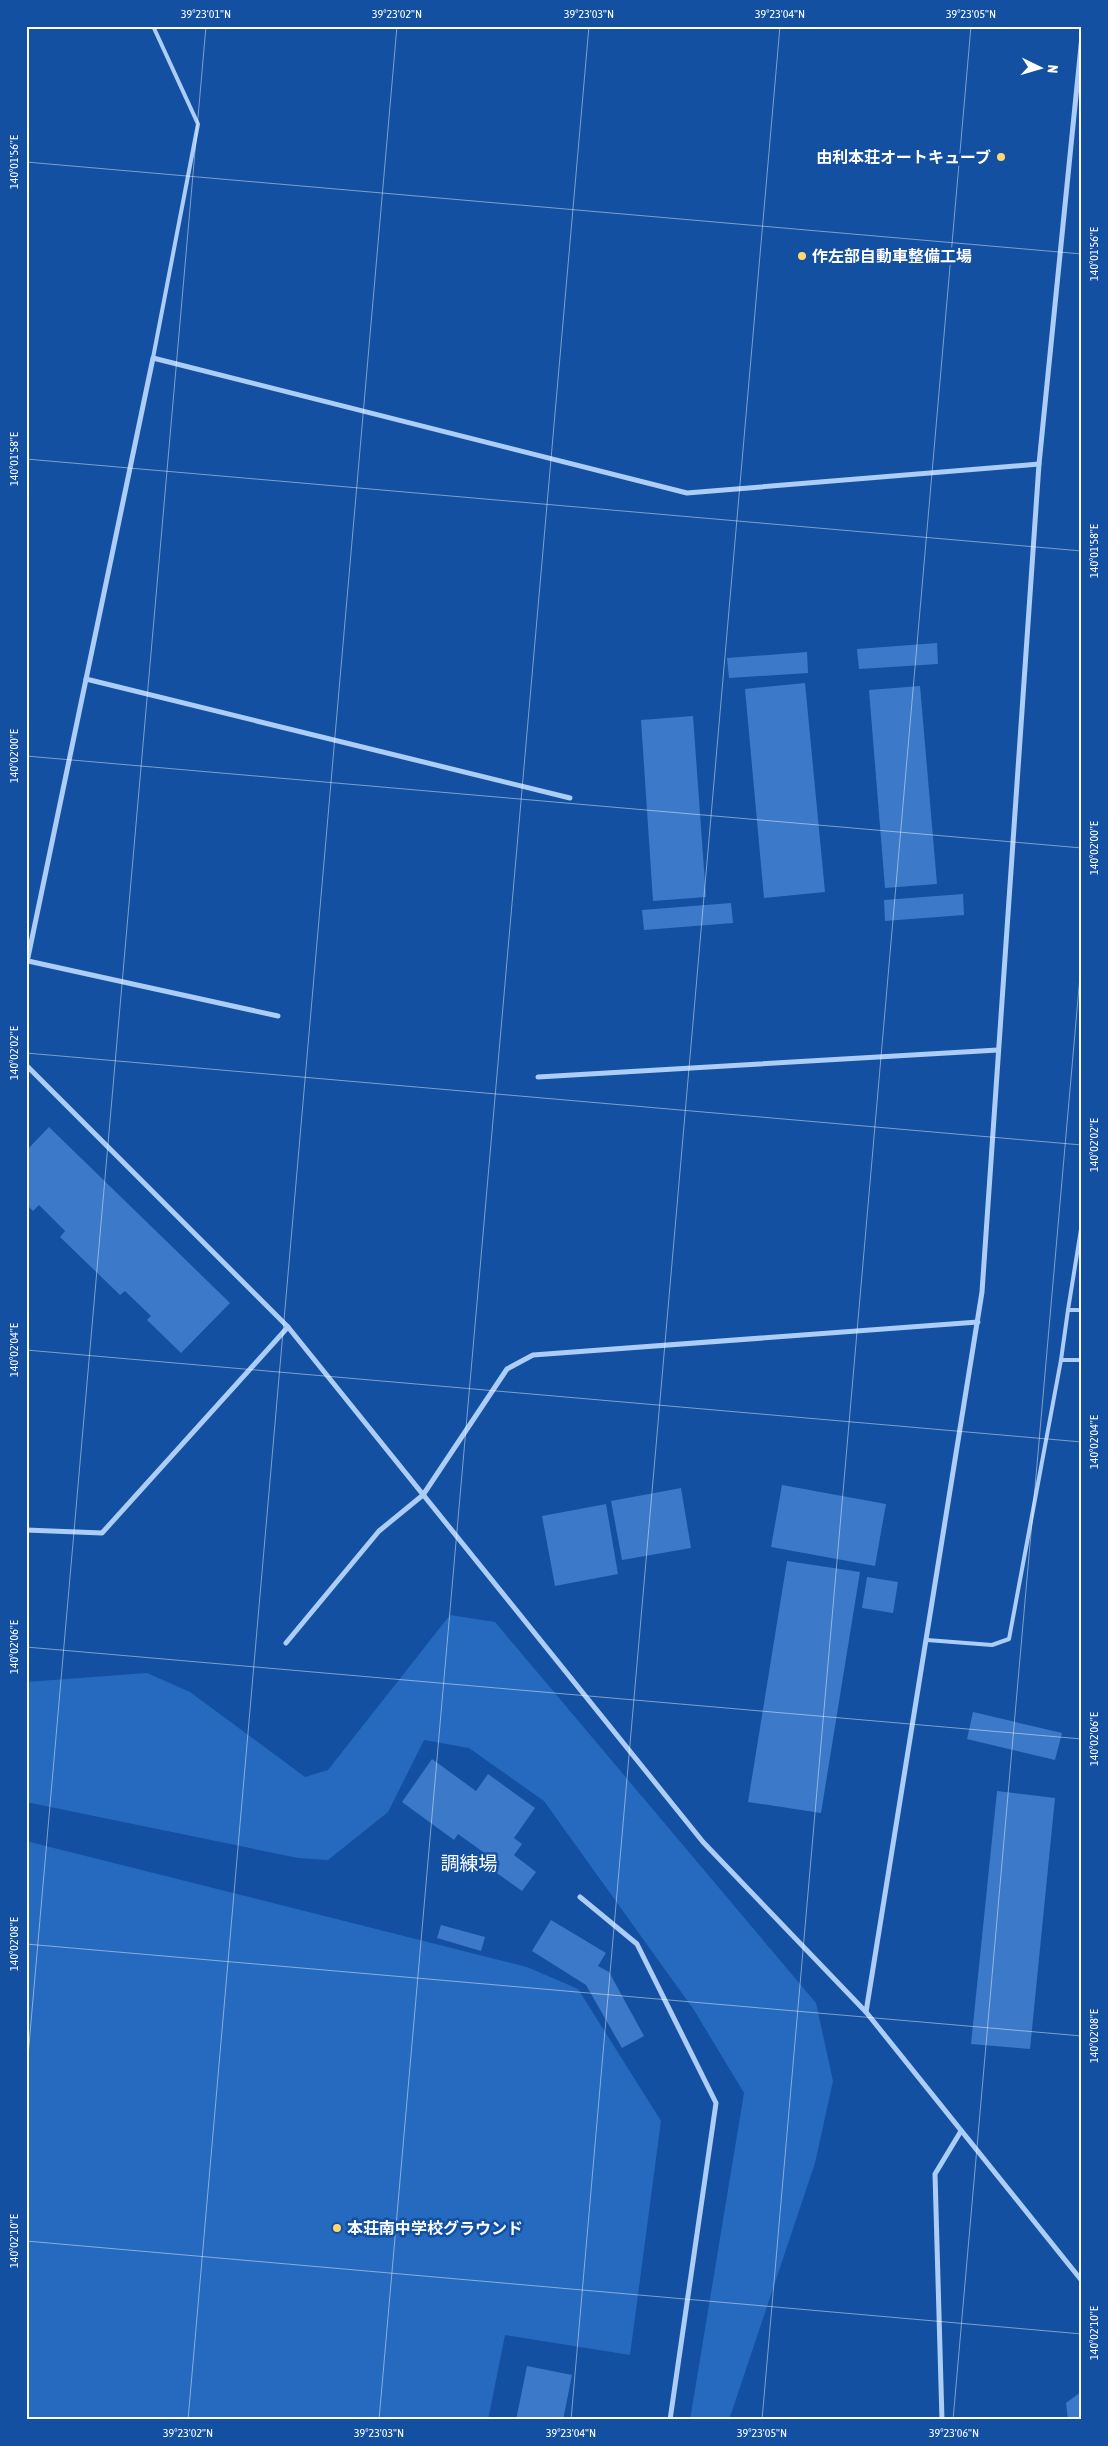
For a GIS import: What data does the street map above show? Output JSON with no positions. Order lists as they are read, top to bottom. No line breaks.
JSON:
{"districts":["調練場"],"places":["由利本荘オートキューブ","作左部自動車整備工場","本荘南中学校グラウンド"],"north":"right","coordinates":["39°23'01\"N","39°23'02\"N","39°23'03\"N","39°23'04\"N","39°23'05\"N","140°01'56\"E","140°01'58\"E","140°02'00\"E","140°02'02\"E","140°02'04\"E","140°02'06\"E","140°02'08\"E","140°02'10\"E","39°23'06\"N"]}
